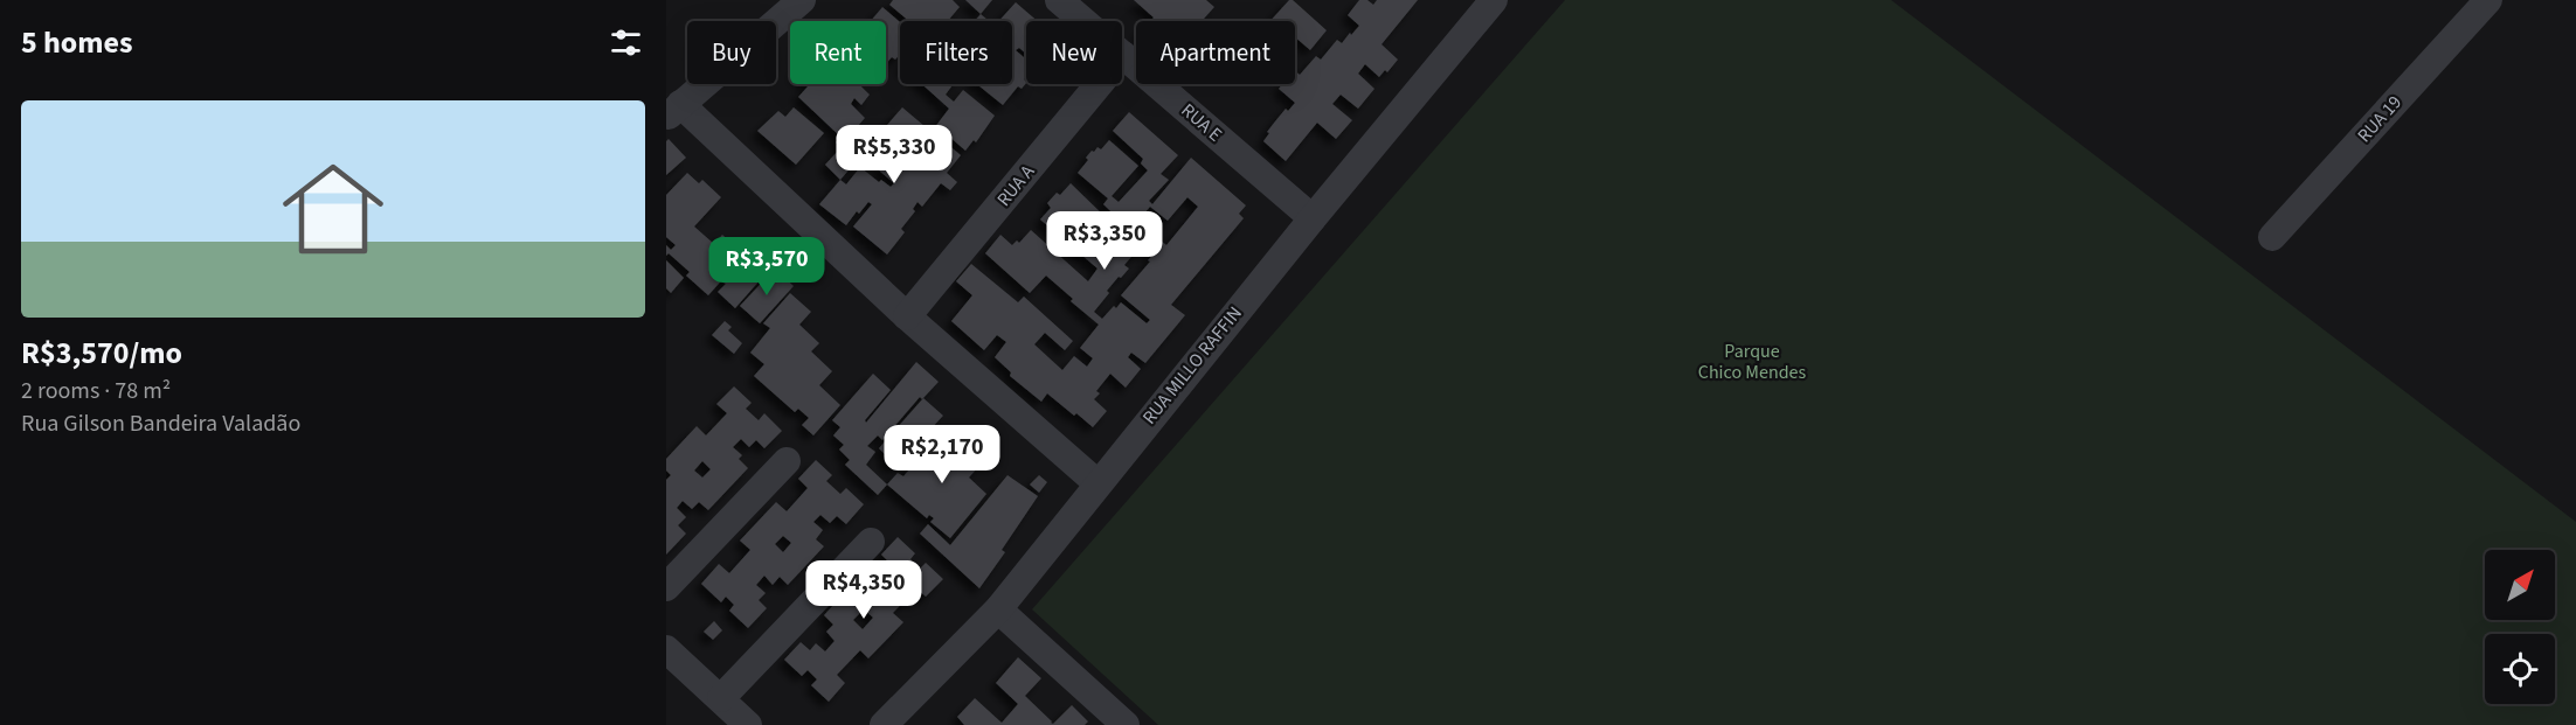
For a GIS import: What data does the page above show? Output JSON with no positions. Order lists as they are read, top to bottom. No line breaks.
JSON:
{"streets":{"street":["RUA 19","RUA E","RUA A","RUA MILLO RAFFIN"]},"crossings":[["RUA E","RUA A"],["RUA E","RUA MILLO RAFFIN"]],"parks":["Parque Chico Mendes"],"north":"top right","page":{"heading":"5 homes","chip":["Buy","Rent","Filters","New","Apartment"],"list":[{"name":"R$3,570/mo","note":"2 rooms · 78 m² · Rua Gilson Bandeira Valadão"}],"price":["R$5,330","R$3,350","R$3,570","R$2,170","R$4,350"]}}
